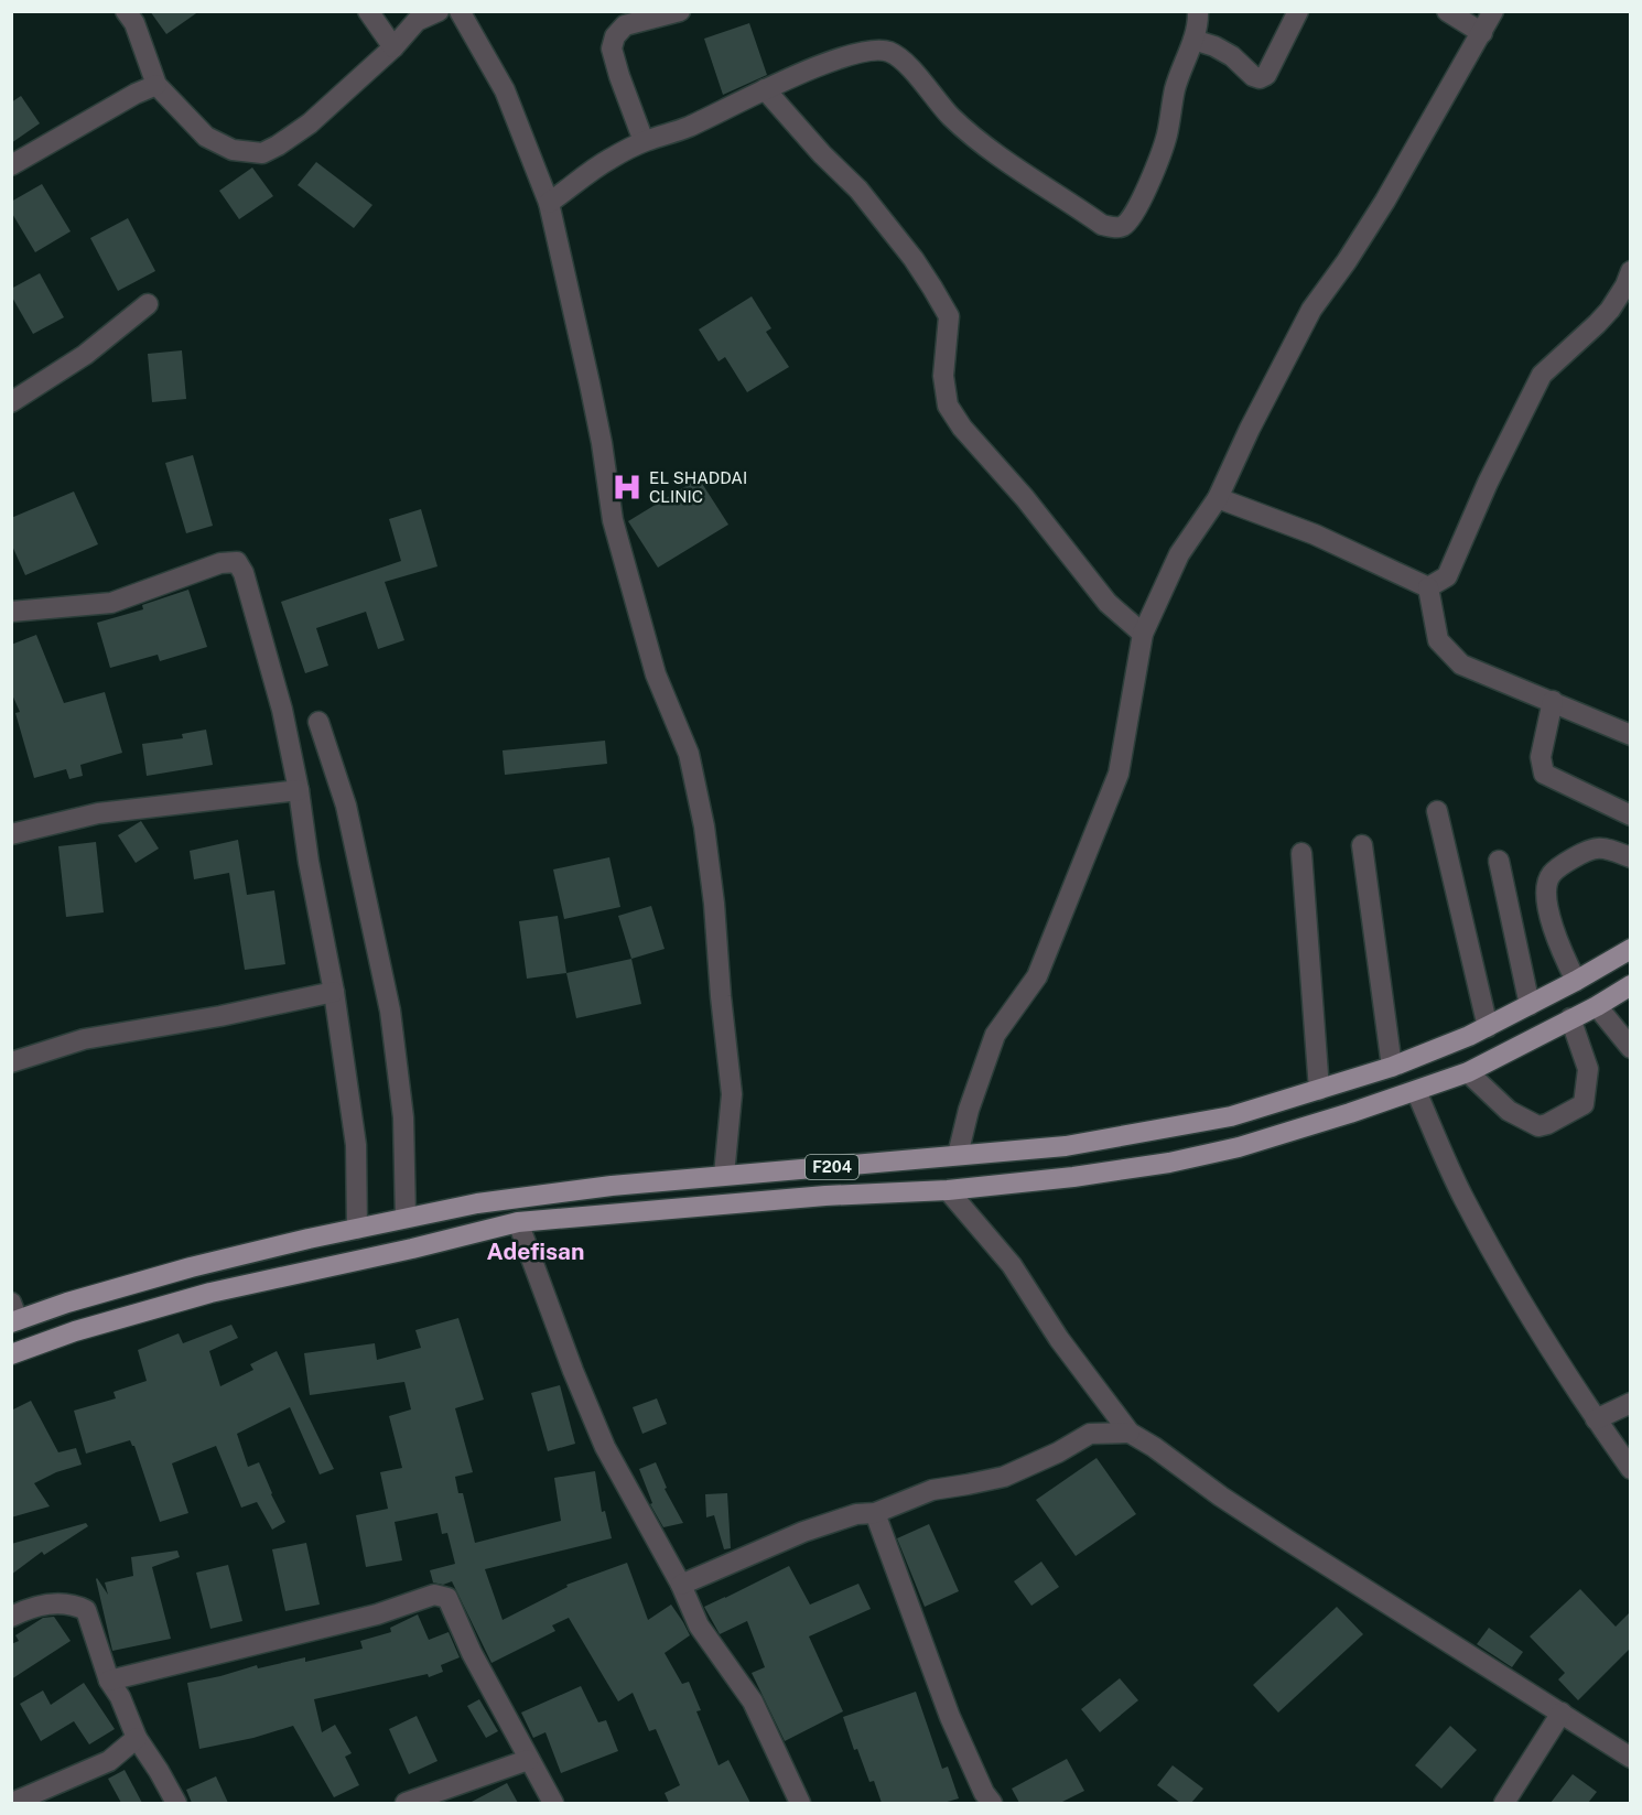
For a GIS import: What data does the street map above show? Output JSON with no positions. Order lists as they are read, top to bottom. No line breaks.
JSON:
{"streets":{"main road":["F204"]},"districts":["Adefisan"],"places":{"hospital":["EL SHADDAI CLINIC"]}}
